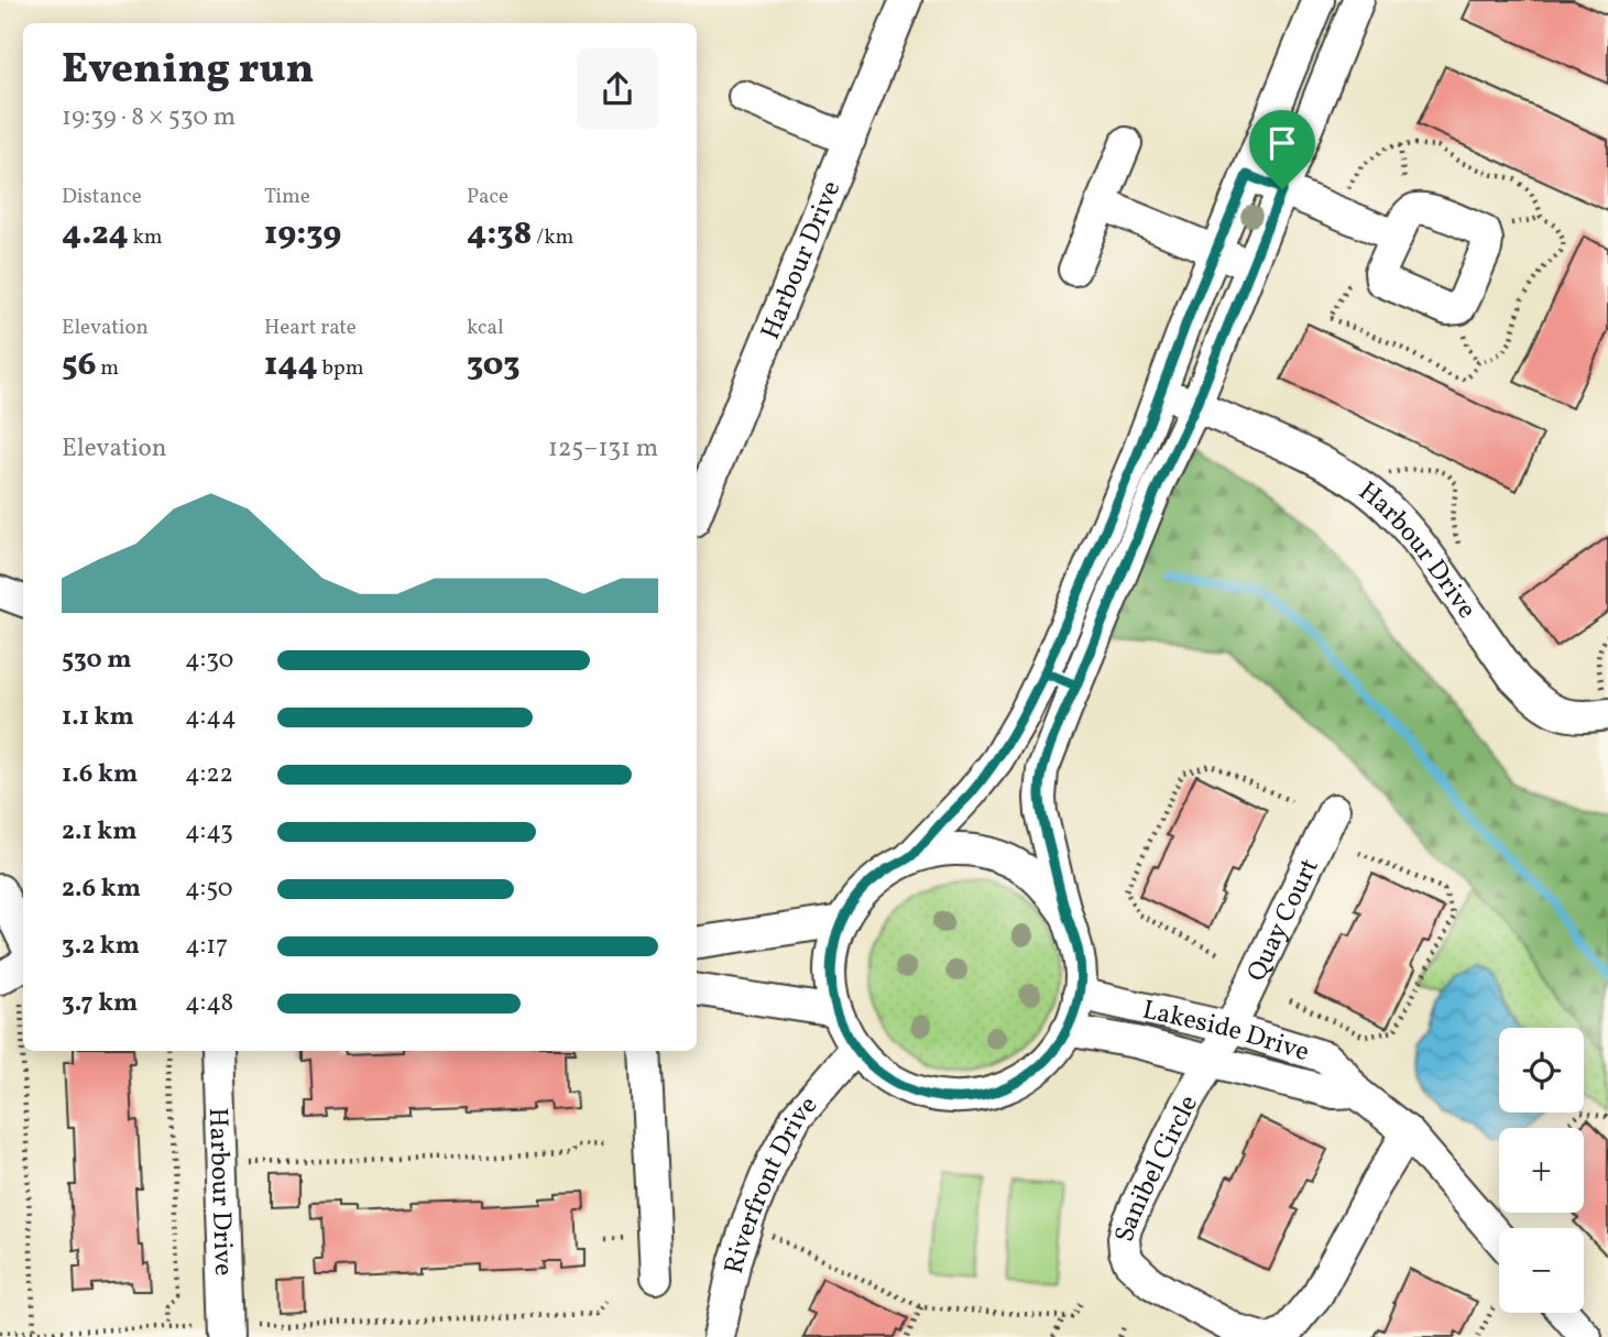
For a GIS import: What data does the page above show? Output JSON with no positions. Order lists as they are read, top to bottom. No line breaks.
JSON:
{"streets":{"street":["Harbour Drive","Quay Court","Lakeside Drive","Sanibel Circle","Riverfront Drive"]},"crossings":[["Quay Court","Lakeside Drive"],["Quay Court","Sanibel Circle"],["Lakeside Drive","Sanibel Circle"],["Lakeside Drive","Riverfront Drive"]],"page":{"heading":["Evening run","19:39 · 8 × 530 m"],"stats":[["Distance","4.24 km"],["Time","19:39"],["Pace","4:38 /km"],["Elevation","56 m"],["Heart rate","144 bpm"],["kcal","303"]],"chart":["Elevation","125–131 m"],"list":[{"name":"530 m","note":"4:30"},{"name":"1.1 km","note":"4:44"},{"name":"1.6 km","note":"4:22"},{"name":"2.1 km","note":"4:43"},{"name":"2.6 km","note":"4:50"},{"name":"3.2 km","note":"4:17"},{"name":"3.7 km","note":"4:48"}],"map_buttons":["+","−"]}}
